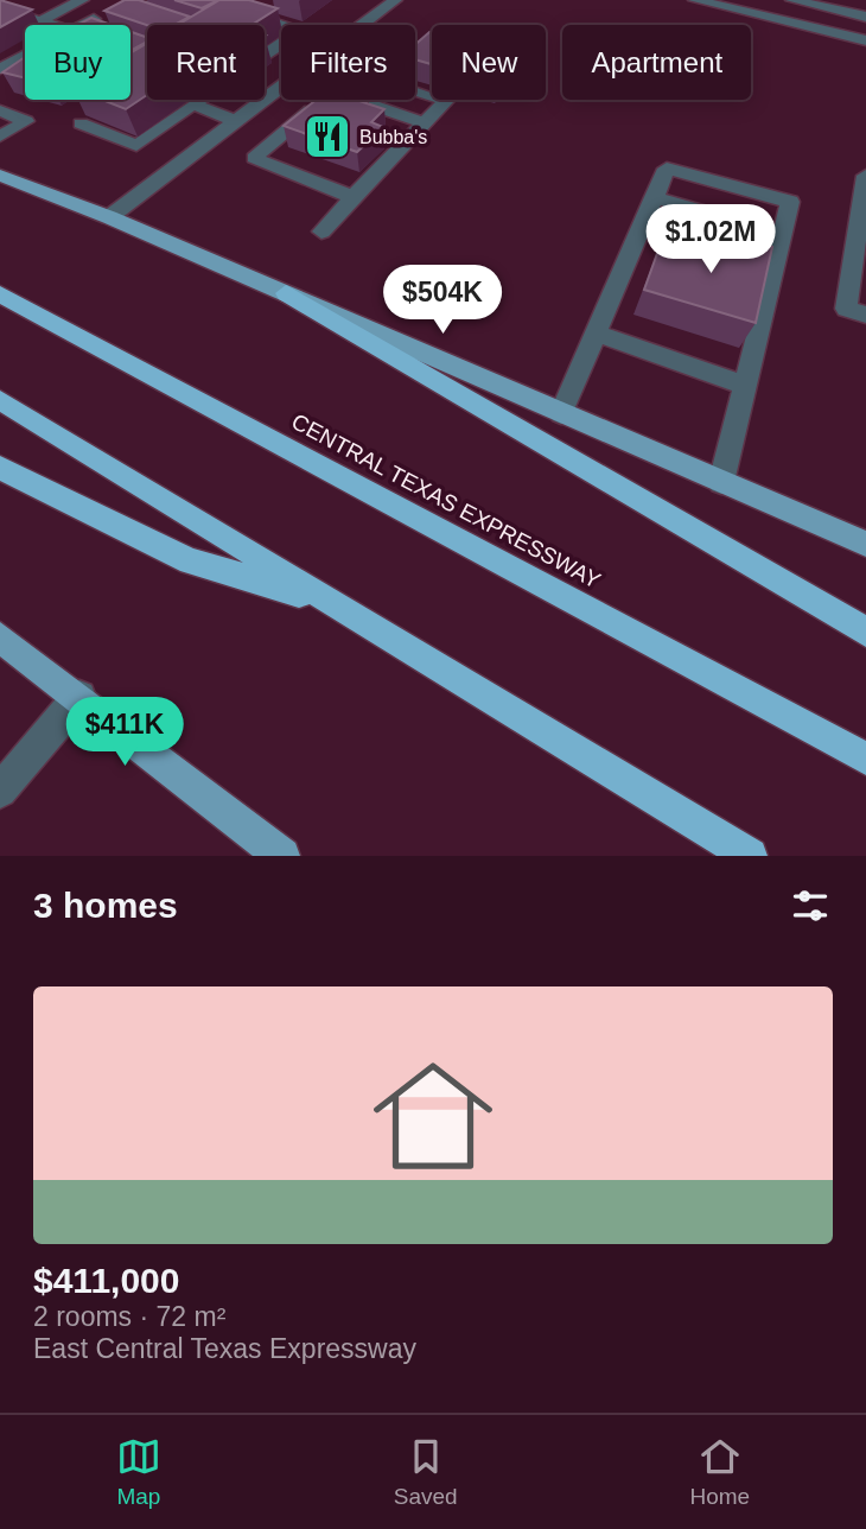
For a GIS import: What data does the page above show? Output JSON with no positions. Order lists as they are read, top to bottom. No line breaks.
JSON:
{"streets":{"highway":["CENTRAL TEXAS EXPRESSWAY"]},"places":{"restaurant":["Bubba's"]},"page":{"chip":["Buy","Rent","Filters","New","Apartment"],"price":["$1.02M","$504K","$411K"],"heading":"3 homes","list":[{"name":"$411,000","note":"2 rooms · 72 m² · East Central Texas Expressway"}],"tabs":["Map","Saved","Home"]}}
